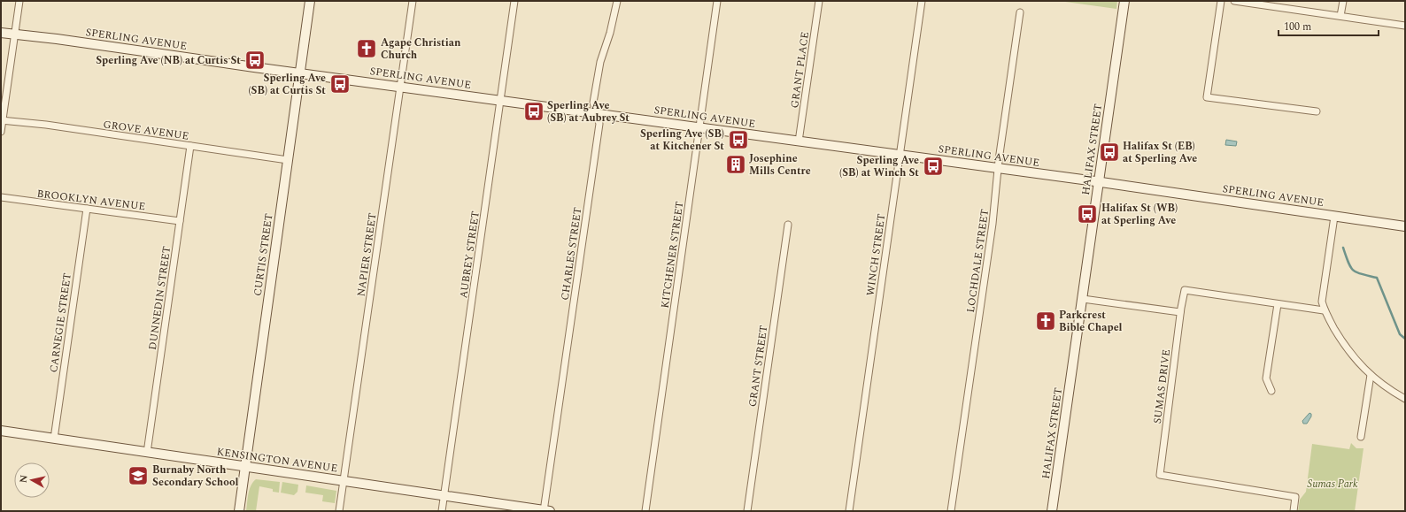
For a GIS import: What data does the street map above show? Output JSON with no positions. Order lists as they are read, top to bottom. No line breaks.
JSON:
{"streets":{"street":["SPERLING AVENUE","GRANT PLACE","GROVE AVENUE","HALIFAX STREET","BROOKLYN AVENUE","CHARLES STREET","CURTIS STREET","NAPIER STREET","AUBREY STREET","KITCHENER STREET","WINCH STREET","LOCHDALE STREET","DUNNEDIN STREET","CARNEGIE STREET","GRANT STREET","SUMAS DRIVE","KENSINGTON AVENUE"]},"crossings":[["SPERLING AVENUE","GRANT PLACE"],["SPERLING AVENUE","HALIFAX STREET"],["SPERLING AVENUE","CHARLES STREET"],["SPERLING AVENUE","CURTIS STREET"],["SPERLING AVENUE","NAPIER STREET"],["SPERLING AVENUE","AUBREY STREET"],["SPERLING AVENUE","KITCHENER STREET"],["SPERLING AVENUE","WINCH STREET"],["SPERLING AVENUE","LOCHDALE STREET"],["GROVE AVENUE","CURTIS STREET"],["GROVE AVENUE","DUNNEDIN STREET"],["BROOKLYN AVENUE","DUNNEDIN STREET"],["BROOKLYN AVENUE","CARNEGIE STREET"],["CHARLES STREET","KENSINGTON AVENUE"],["CURTIS STREET","KENSINGTON AVENUE"],["NAPIER STREET","KENSINGTON AVENUE"],["AUBREY STREET","KENSINGTON AVENUE"],["DUNNEDIN STREET","KENSINGTON AVENUE"],["CARNEGIE STREET","KENSINGTON AVENUE"]],"parks":["Sumas Park"],"places":{"church":["Agape Christian Church","Parkcrest Bible Chapel"],"bus stop":["Sperling Ave (NB) at Curtis St","Sperling Ave (SB) at Curtis St","Sperling Ave (SB) at Aubrey St","Sperling Ave (SB) at Kitchener St","Halifax St (EB) at Sperling Ave","Sperling Ave (SB) at Winch St","Halifax St (WB) at Sperling Ave"],"building":["Josephine Mills Centre"],"school or university":["Burnaby North Secondary School"]},"scale_bar":"100 m","north":"left"}
